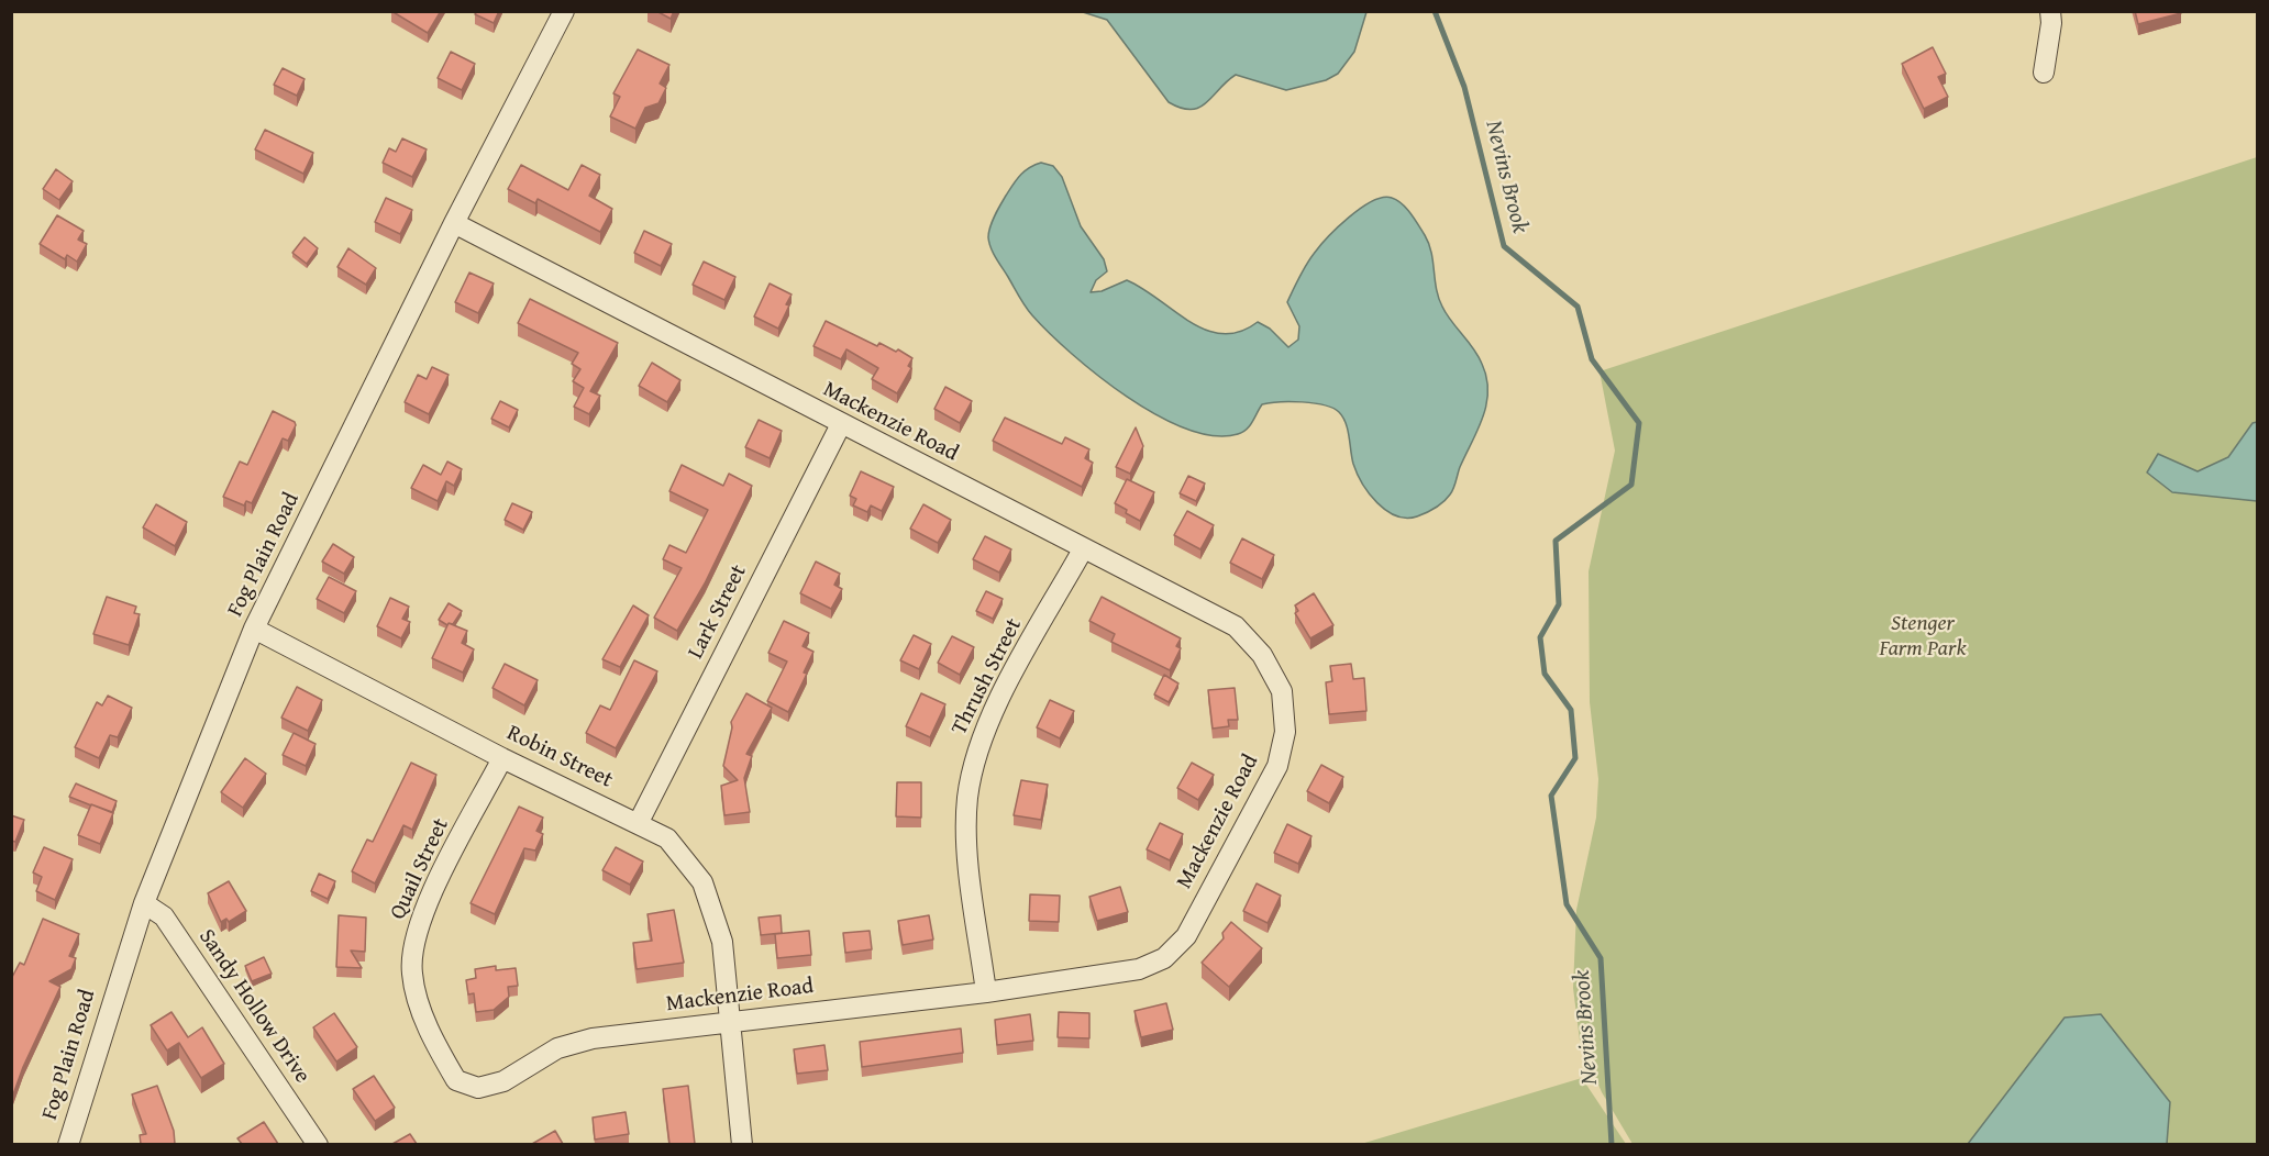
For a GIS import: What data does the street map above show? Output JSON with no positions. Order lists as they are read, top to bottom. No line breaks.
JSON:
{"streets":{"street":["Mackenzie Road","Fog Plain Road","Lark Street","Thrush Street","Robin Street","Quail Street","Sandy Hollow Drive"]},"crossings":[["Mackenzie Road","Fog Plain Road"],["Mackenzie Road","Lark Street"],["Mackenzie Road","Thrush Street"],["Mackenzie Road","Robin Street"],["Mackenzie Road","Quail Street"],["Fog Plain Road","Robin Street"],["Fog Plain Road","Sandy Hollow Drive"],["Lark Street","Robin Street"],["Robin Street","Quail Street"]],"water":["Nevins Brook"],"parks":["Stenger Farm Park"]}
